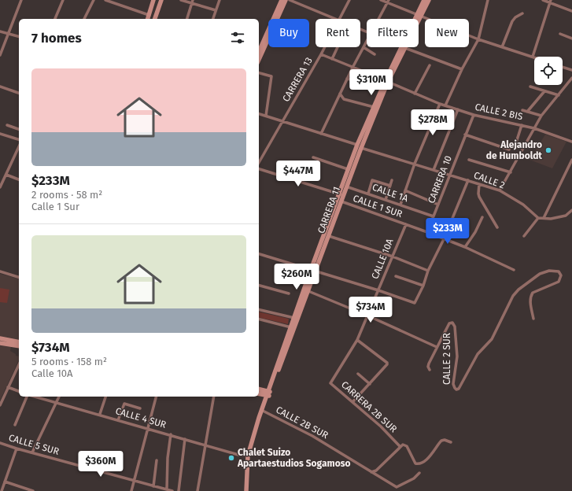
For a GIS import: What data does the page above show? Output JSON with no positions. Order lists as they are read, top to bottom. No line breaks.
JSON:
{"streets":{"main road":["CARRERA 11"],"street":["CARRERA 13","CALLE 2 BIS","CARRERA 10","CALLE 2","CALLE 1A","CALLE 1 SUR","CALLE 10A","CALLE 2 SUR","CARRERA 2B SUR","CALLE 4 SUR","CALLE 2B SUR","CALLE 5 SUR"]},"crossings":[["CARRERA 13","CALLE 2 BIS"],["CALLE 2 BIS","CARRERA 10"],["CALLE 2 BIS","CARRERA 11"],["CARRERA 10","CALLE 2"],["CARRERA 10","CALLE 1A"],["CARRERA 10","CALLE 1 SUR"],["CALLE 2","CARRERA 11"],["CALLE 1A","CARRERA 11"],["CALLE 1 SUR","CARRERA 11"],["CALLE 1 SUR","CALLE 10A"],["CARRERA 11","CALLE 2 SUR"],["CARRERA 11","CALLE 4 SUR"],["CARRERA 11","CALLE 2B SUR"],["CALLE 10A","CALLE 2 SUR"],["CALLE 10A","CARRERA 2B SUR"]],"places":["Alejandro de Humboldt","Chalet Suizo Apartaestudios Sogamoso"],"page":{"chip":["Buy","Rent","Filters","New"],"heading":"7 homes","list":[{"name":"$233M","note":"2 rooms · 58 m² · Calle 1 Sur"},{"name":"$734M","note":"5 rooms · 158 m² · Calle 10A"}],"price":["$310M","$278M","$447M","$233M","$260M","$734M","$360M"]}}
